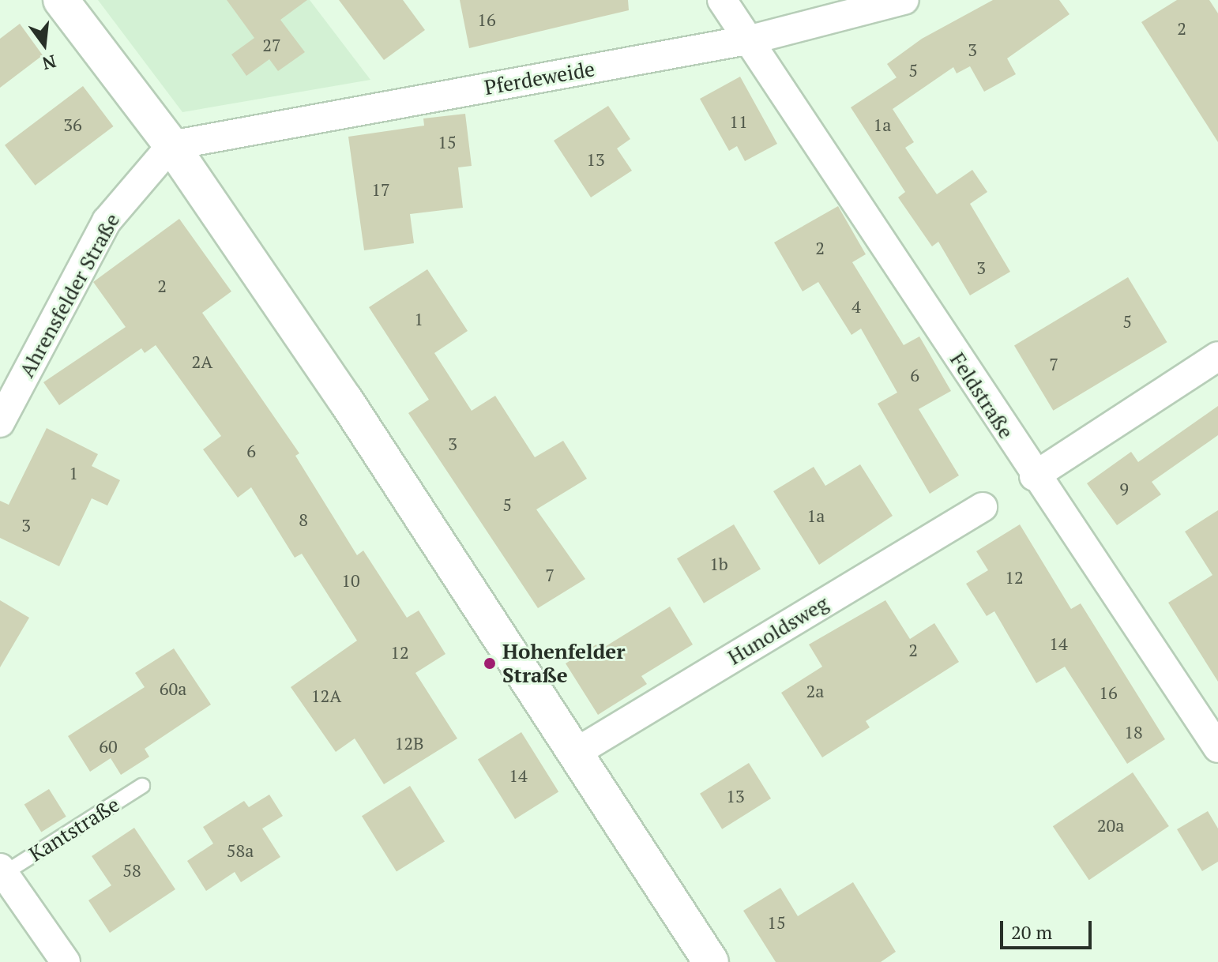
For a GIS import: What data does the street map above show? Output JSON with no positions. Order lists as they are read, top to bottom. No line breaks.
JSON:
{"streets":{"street":["Pferdeweide","Ahrensfelder Straße","Feldstraße","Hunoldsweg","Kantstraße"]},"crossings":[["Pferdeweide","Ahrensfelder Straße"],["Pferdeweide","Feldstraße"]],"places":["Hohenfelder Straße"],"house_numbers":["16","2","27","3","5","11","36","1a","15","13","17","2","3","2","4","1","5","2A","7","6","3","6","1","9","5","1a","8","3","1b","7","12","10","14","2","12","60a","2a","16","12A","18","12B","60","14","13","20a","58a","58","15"],"scale_bar":"20 m","north":"bottom"}
